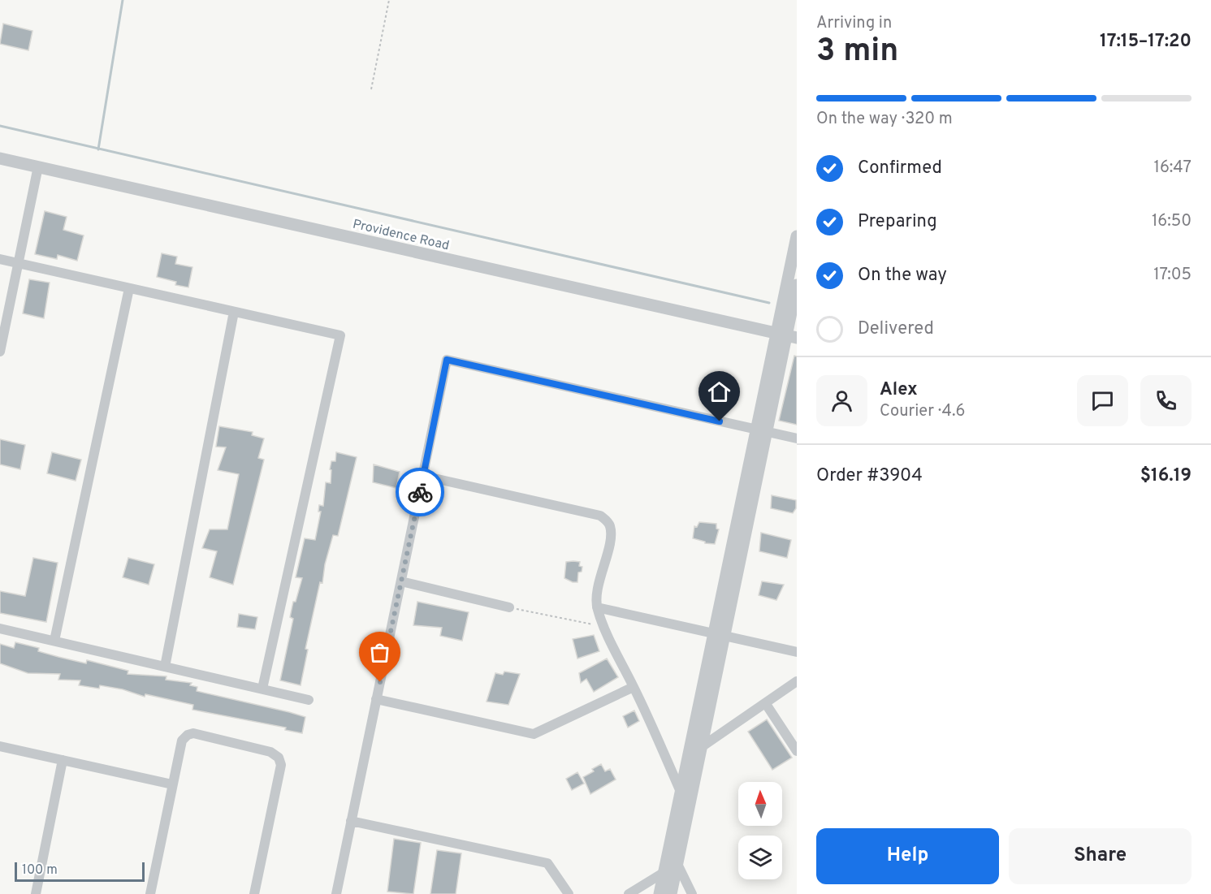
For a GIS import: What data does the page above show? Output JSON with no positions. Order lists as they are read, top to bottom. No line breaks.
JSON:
{"streets":{"street":["Providence Road"]},"scale_bar":"100 m","north":"top","page":{"heading":["3 min","Arriving in","17:15–17:20"],"panel":["Alex","Courier · 4.6","Order #3904","$16.19"],"bar":"On the way · 320 m","list":[["Confirmed","16:47"],["Preparing","16:50"],["On the way","17:05"],"Delivered"],"buttons":["Help","Share"],"scale":"100 m"}}
